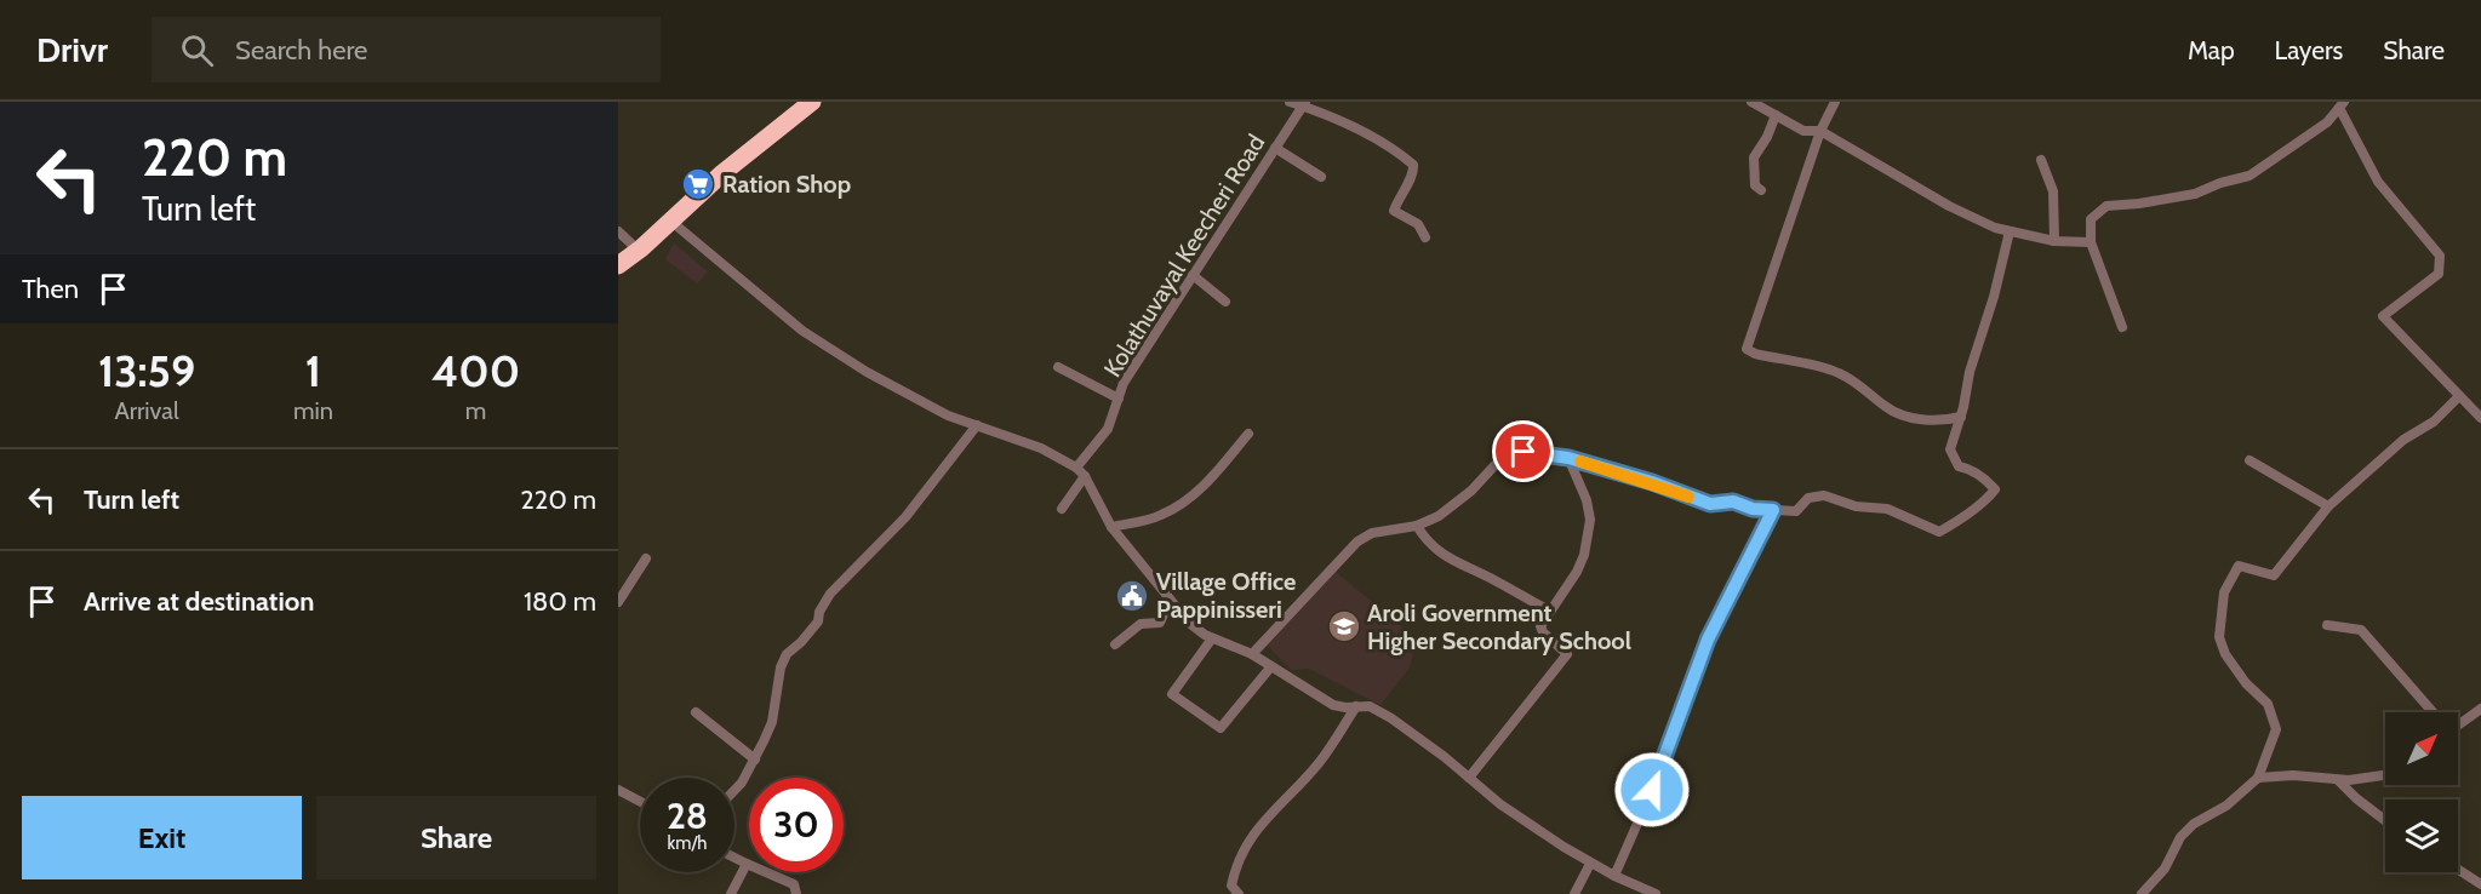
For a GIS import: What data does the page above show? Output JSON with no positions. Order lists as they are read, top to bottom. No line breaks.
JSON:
{"streets":{"street":["Kolathuvayal Keecheri Road"]},"places":{"supermarket":["Ration Shop"],"public building":["Village Office Pappinisseri"],"school or university":["Aroli Government Higher Secondary School"]},"north":"top right","page":{"header":"Drivr","search":"Search here","nav":["Map","Layers","Share"],"turn":["220 m","Turn left"],"then":"Then","eta":["13:59","Arrival","1","min","400","m"],"list":[{"name":"Turn left","value":"220 m"},{"name":"Arrive at destination","value":"180 m"}],"speed":"28 km/h","limit":"30","buttons":["Exit","Share"]}}
